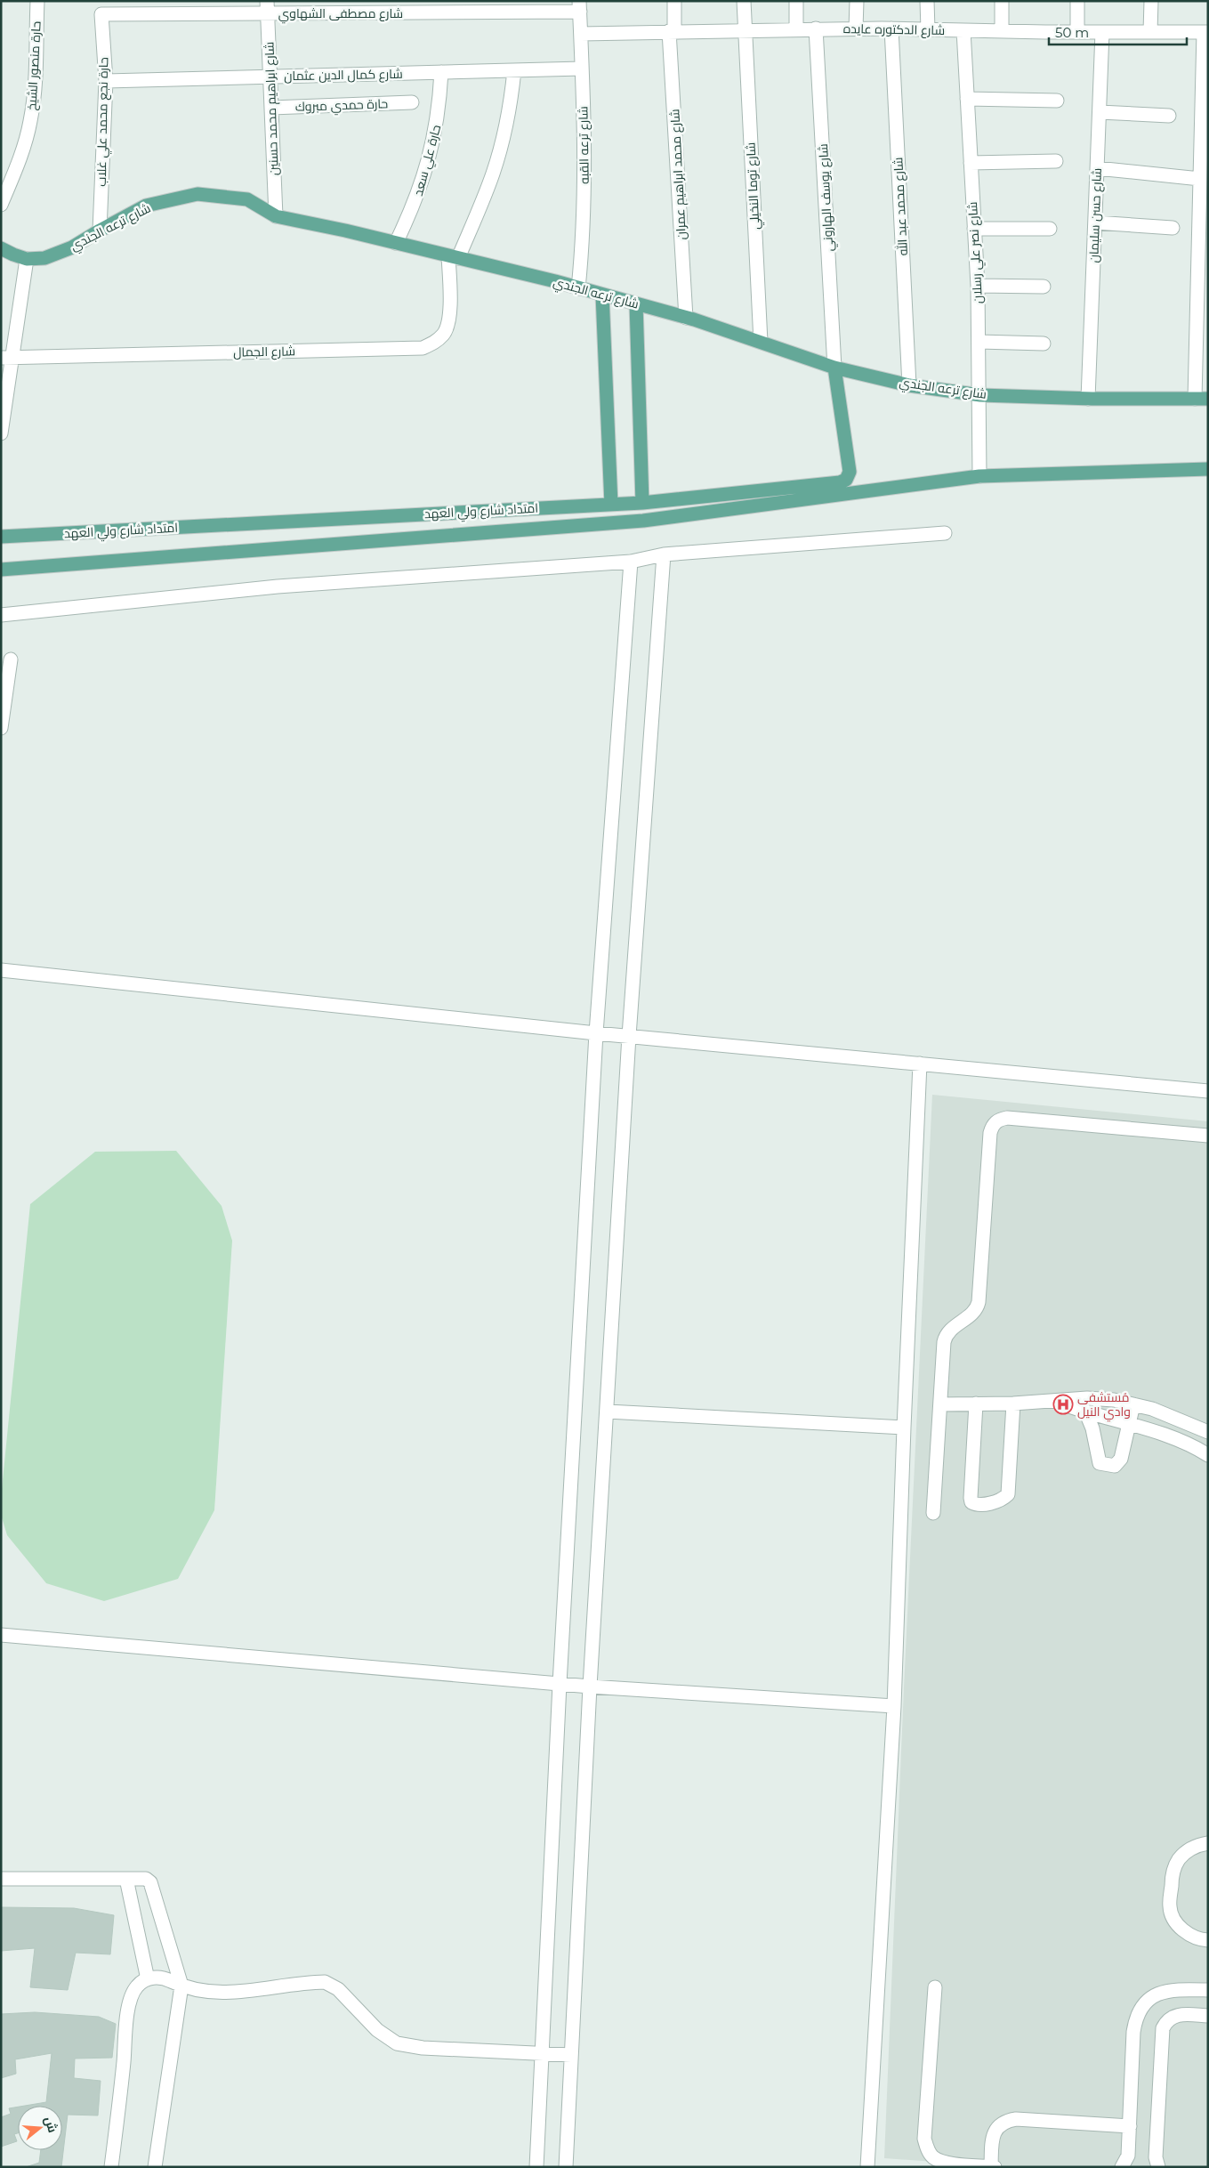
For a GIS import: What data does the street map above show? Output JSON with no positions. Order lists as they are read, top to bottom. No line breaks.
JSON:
{"streets":{"main road":["شارع ترعه الجندي","امتداد شارع ولي العهد"],"street":["شارع مصطفى الشهاوي","شارع الدكتوره عايده","حارة منصور الشيخ","شارع كمال الدين عثمان","حارة حمدي مبروك","شارع ابراهيم محمد حسنين","حارة نجع محمد علي غلاب","شارع ترعه القبه","حارة علي سعد","شارع محمد ابراهيم عمران","شارع توما النخيلي","شارع يوسف الهاروني","شارع محمد عبد الله","شارع حسن سليمان","شارع نصر علي رسلان","شارع الجمال"]},"crossings":[["شارع مصطفى الشهاوي","شارع ابراهيم محمد حسنين"],["شارع مصطفى الشهاوي","حارة نجع محمد علي غلاب"],["شارع مصطفى الشهاوي","شارع ترعه القبه"],["شارع الدكتوره عايده","شارع ترعه القبه"],["شارع الدكتوره عايده","شارع محمد ابراهيم عمران"],["شارع الدكتوره عايده","شارع توما النخيلي"],["شارع الدكتوره عايده","شارع يوسف الهاروني"],["شارع الدكتوره عايده","شارع محمد عبد الله"],["شارع الدكتوره عايده","شارع حسن سليمان"],["شارع الدكتوره عايده","شارع نصر علي رسلان"],["شارع كمال الدين عثمان","شارع ابراهيم محمد حسنين"],["شارع كمال الدين عثمان","حارة نجع محمد علي غلاب"],["شارع كمال الدين عثمان","شارع ترعه القبه"],["شارع كمال الدين عثمان","حارة علي سعد"],["حارة حمدي مبروك","شارع ابراهيم محمد حسنين"],["شارع ابراهيم محمد حسنين","شارع ترعه الجندي"],["حارة نجع محمد علي غلاب","شارع ترعه الجندي"],["شارع ترعه القبه","شارع ترعه الجندي"],["حارة علي سعد","شارع ترعه الجندي"],["شارع محمد ابراهيم عمران","شارع ترعه الجندي"],["شارع توما النخيلي","شارع ترعه الجندي"],["شارع يوسف الهاروني","شارع ترعه الجندي"],["شارع محمد عبد الله","شارع ترعه الجندي"],["شارع حسن سليمان","شارع ترعه الجندي"],["شارع ترعه الجندي","شارع نصر علي رسلان"],["شارع ترعه الجندي","شارع الجمال"]],"places":{"hospital":["مُستشفى وادي النيل"]},"scale_bar":"50 m","north":"right"}
